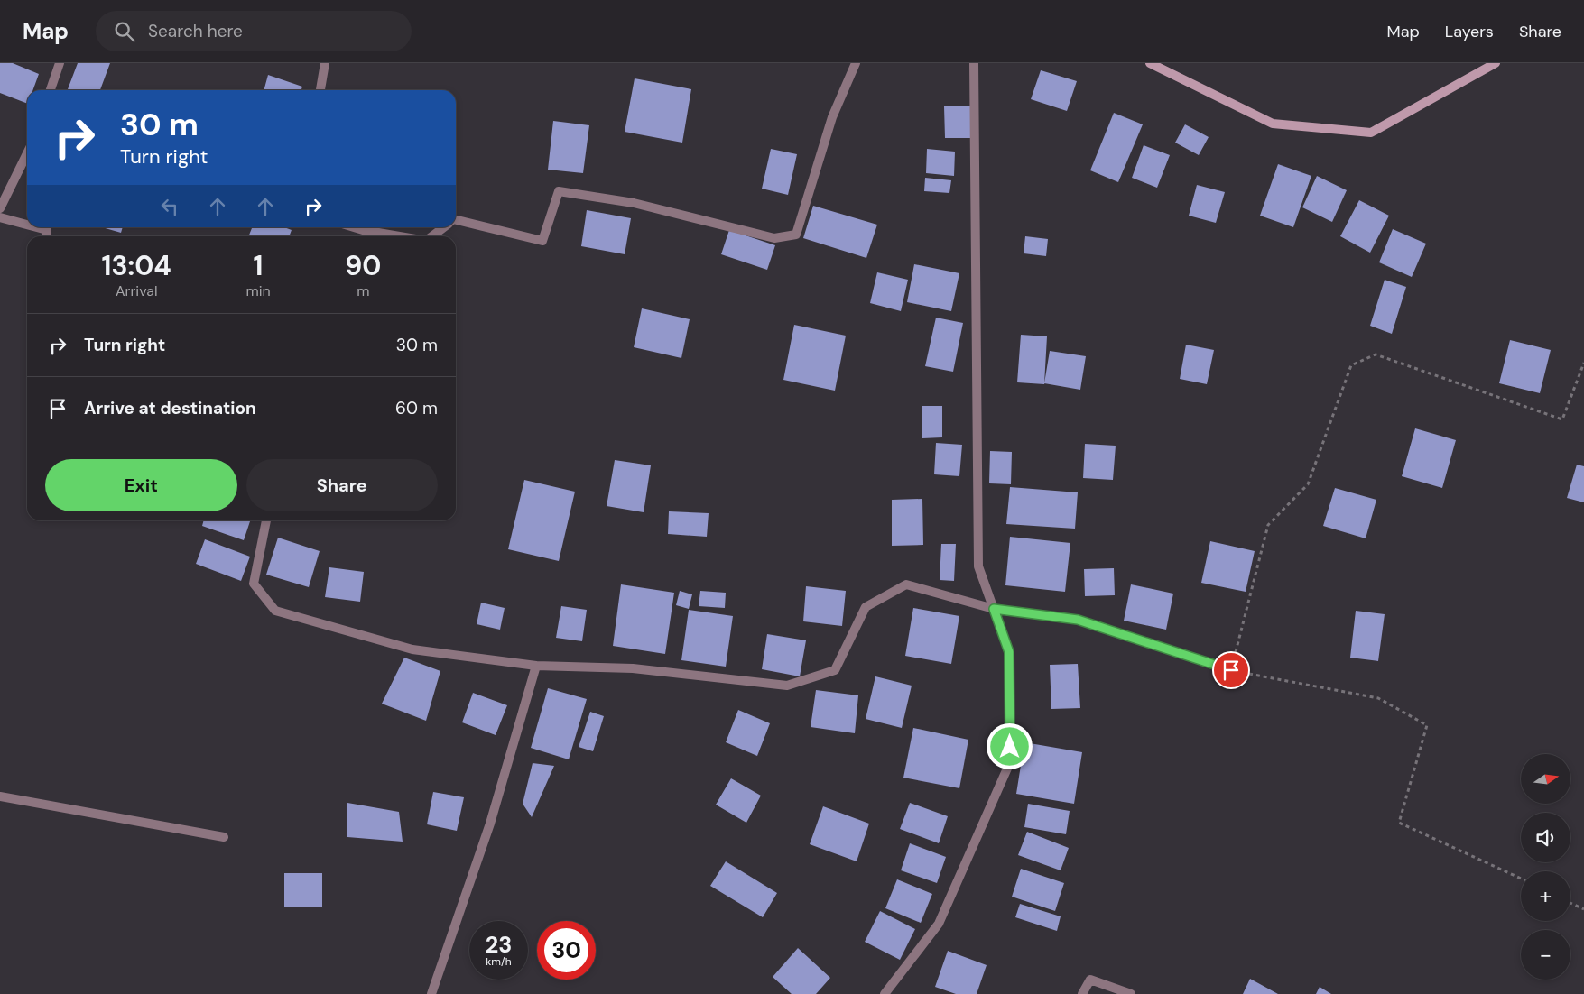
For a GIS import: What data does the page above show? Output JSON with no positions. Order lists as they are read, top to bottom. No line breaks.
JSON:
{"north":"right","page":{"header":"Map","search":"Search here","nav":["Map","Layers","Share"],"turn":["30 m","Turn right"],"eta":["13:04","Arrival","1","min","90","m"],"list":[{"name":"Turn right","value":"30 m"},{"name":"Arrive at destination","value":"60 m"}],"buttons":["Exit","Share"],"map_buttons":["+","−"],"speed":"23 km/h","limit":"30"}}
